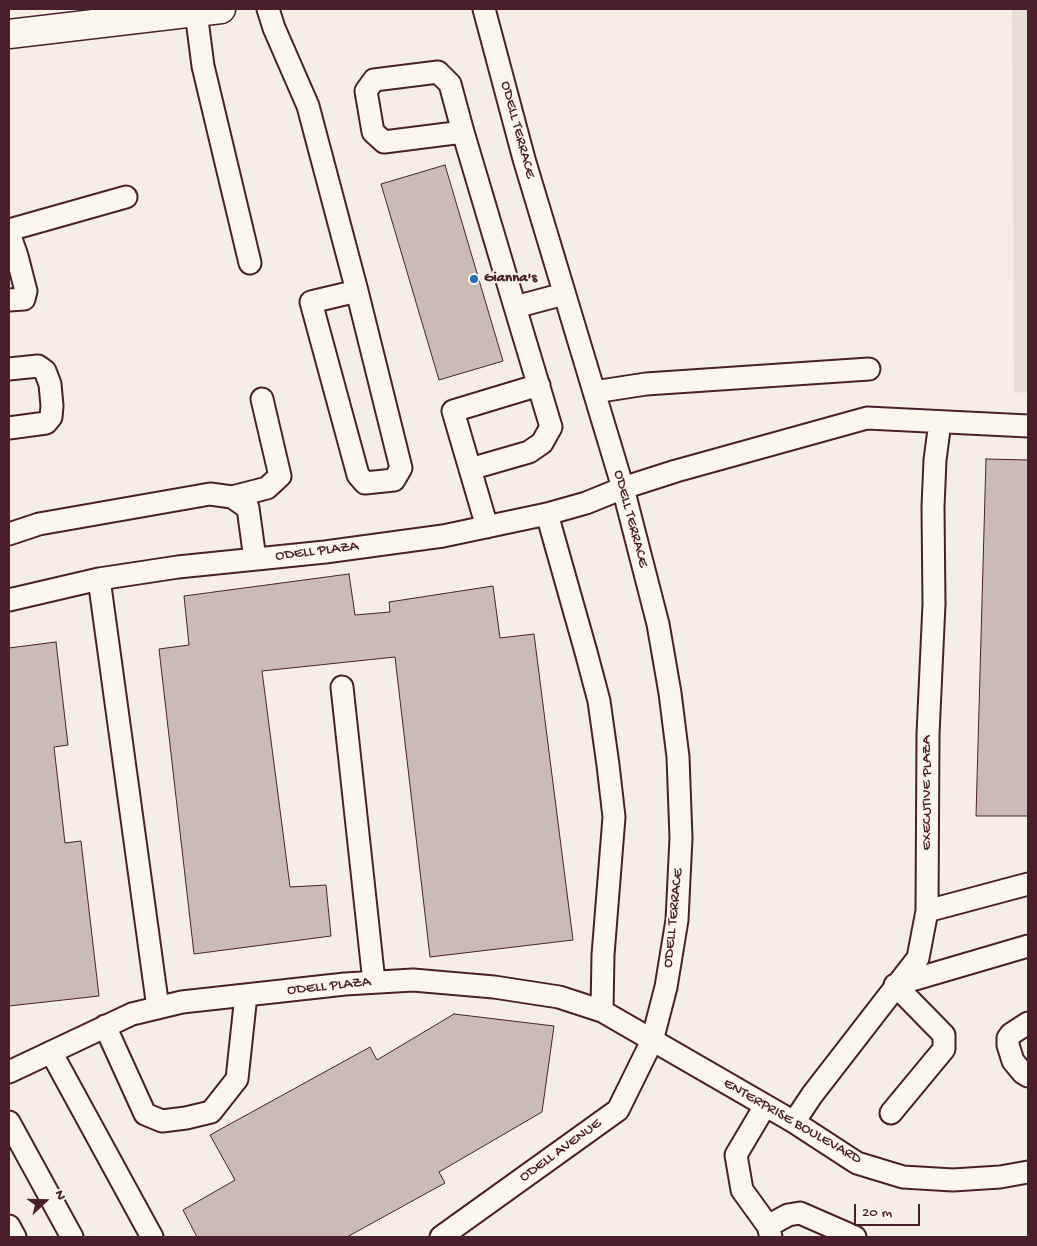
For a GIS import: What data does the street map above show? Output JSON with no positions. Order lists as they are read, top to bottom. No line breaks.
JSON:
{"streets":{"street":["ODELL TERRACE","ODELL PLAZA","EXECUTIVE PLAZA","ENTERPRISE BOULEVARD","ODELL AVENUE"]},"crossings":[["ODELL TERRACE","ODELL PLAZA"],["ODELL TERRACE","ENTERPRISE BOULEVARD"],["ODELL TERRACE","ODELL AVENUE"],["ODELL PLAZA","ENTERPRISE BOULEVARD"],["ODELL PLAZA","ODELL AVENUE"],["EXECUTIVE PLAZA","ENTERPRISE BOULEVARD"],["ENTERPRISE BOULEVARD","ODELL AVENUE"]],"places":["Gianna's"],"scale_bar":"20 m","north":"right"}
